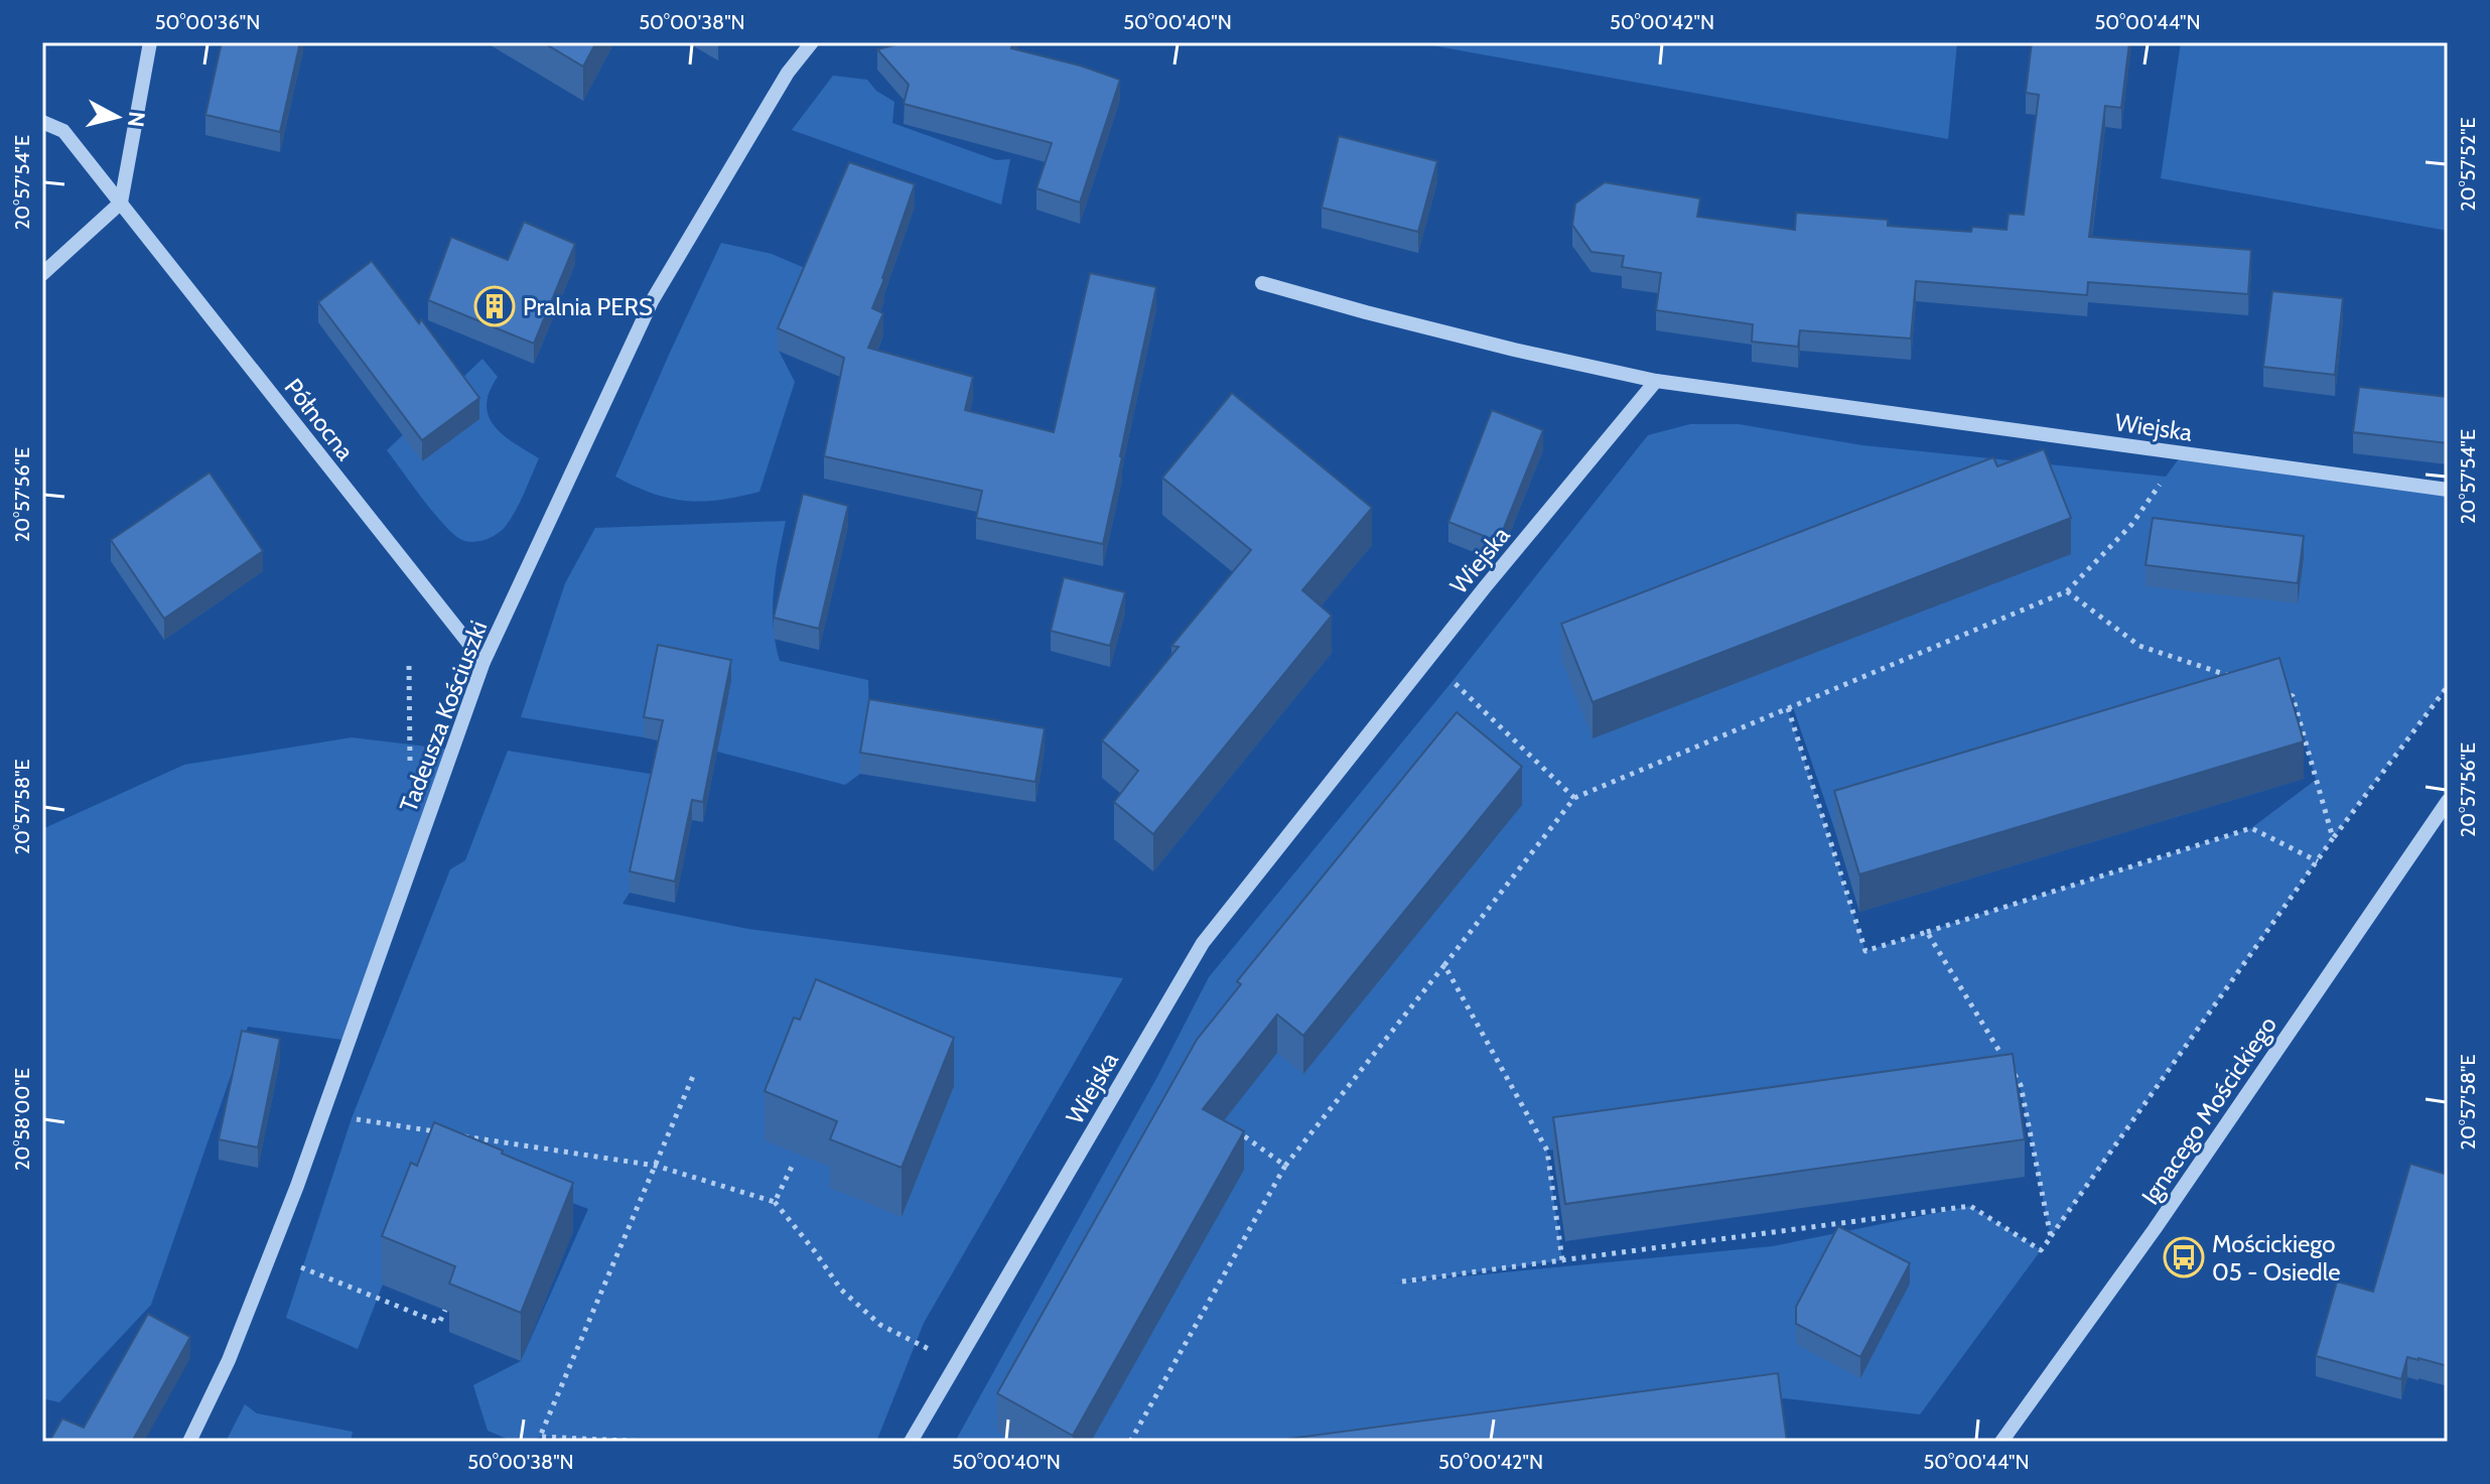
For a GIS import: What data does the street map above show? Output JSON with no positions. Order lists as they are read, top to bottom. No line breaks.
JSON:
{"streets":{"street":["Północna","Wiejska","Tadeusza Kościuszki","Ignacego Mościckiego"]},"crossings":[["Północna","Tadeusza Kościuszki"]],"places":{"building":["Pralnia PERS"],"bus stop":["Mościckiego 05 - Osiedle"]},"north":"right","coordinates":["50°00'36\"N","50°00'38\"N","50°00'40\"N","50°00'42\"N","50°00'44\"N","20°57'52\"E","20°57'54\"E","20°57'56\"E","20°57'58\"E","20°58'00\"E"]}
